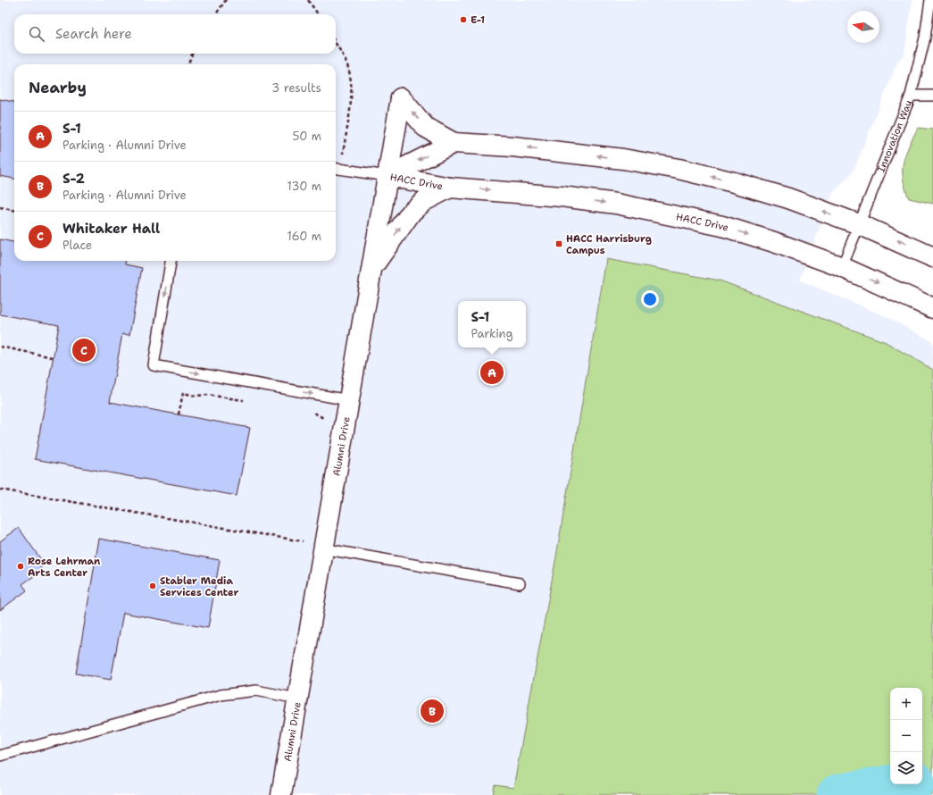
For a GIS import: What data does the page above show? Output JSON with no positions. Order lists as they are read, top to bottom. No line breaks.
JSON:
{"streets":{"street":["HACC Drive","Alumni Drive"],"lane":["Innovation Way"]},"crossings":[["Innovation Way","HACC Drive"],["HACC Drive","Alumni Drive"]],"places":{"other":["E-1","Rose Lehrman Arts Center","Stabler Media Services Center"],"transit":["HACC Harrisburg Campus"]},"north":"left","page":{"search":"Search here","heading":["Nearby","3 results"],"list":[{"mark":"A","name":"S-1","note":"Parking · Alumni Drive","value":"50 m"},{"mark":"B","name":"S-2","note":"Parking · Alumni Drive","value":"130 m"},{"mark":"C","name":"Whitaker Hall","note":"Place","value":"160 m"}],"popup":["S-1","Parking"],"pins":["C","A","B"],"map_buttons":["+","−"]}}
